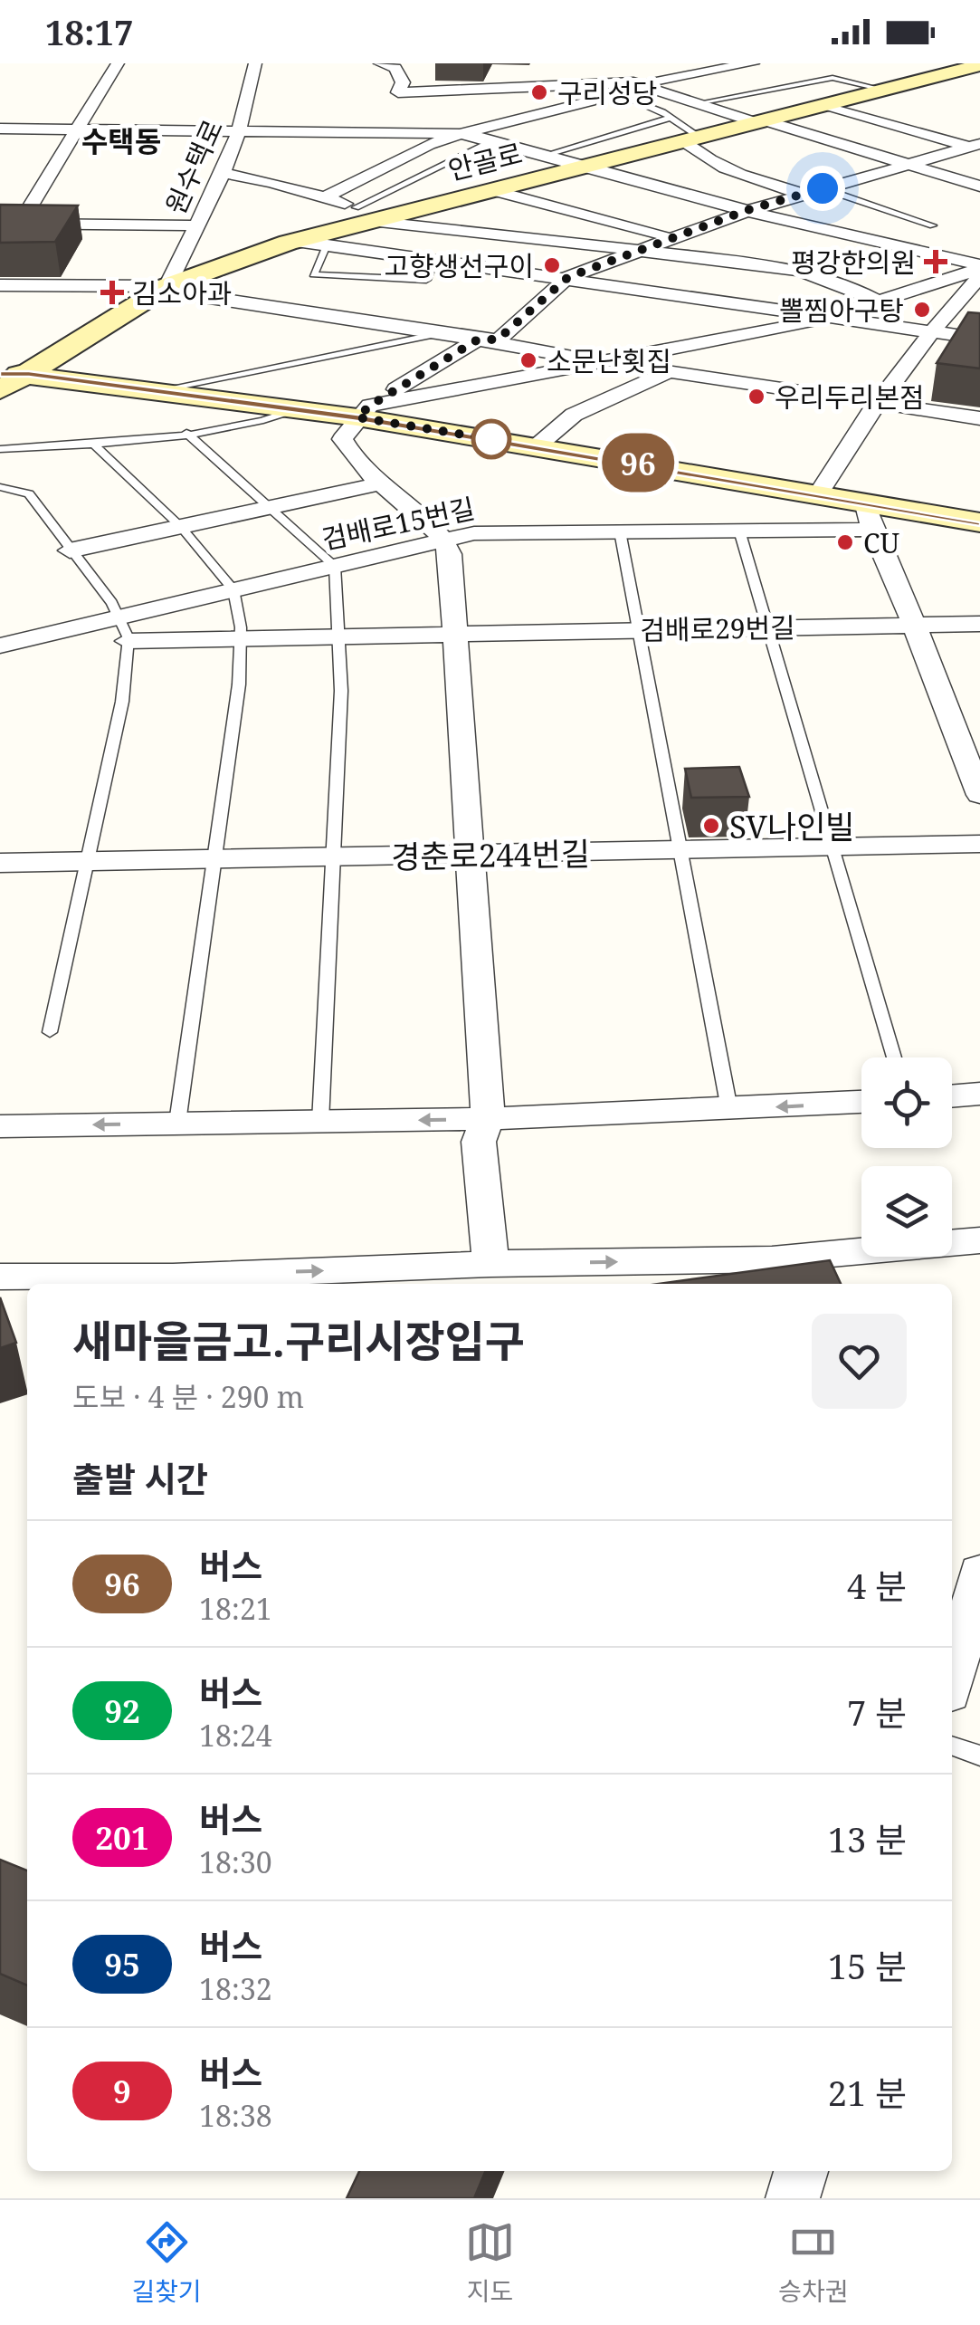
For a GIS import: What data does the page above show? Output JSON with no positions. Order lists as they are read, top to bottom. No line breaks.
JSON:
{"streets":{"street":["안골로","원수택로","검배로15번길","검배로29번길","경춘로244번길"]},"crossings":[["안골로","원수택로"]],"districts":["수택동"],"places":{"other":["구리성당","고향생선구이","뽈찜아구탕","소문난횟집","우리두리본점","CU","SV나인빌"],"health":["평강한의원","김소아과"]},"lines":["bus line 96"],"page":{"status":"18:17","on_map":"96","heading":[["새마을금고.구리시장입구","도보 · 4 분 · 290 m"],"출발 시간"],"list":[{"mark":"96","name":"버스","note":"18:21","value":"4 분"},{"mark":"92","name":"버스","note":"18:24","value":"7 분"},{"mark":"201","name":"버스","note":"18:30","value":"13 분"},{"mark":"95","name":"버스","note":"18:32","value":"15 분"},{"mark":"9","name":"버스","note":"18:38","value":"21 분"}],"tabs":["길찾기","지도","승차권"]}}
